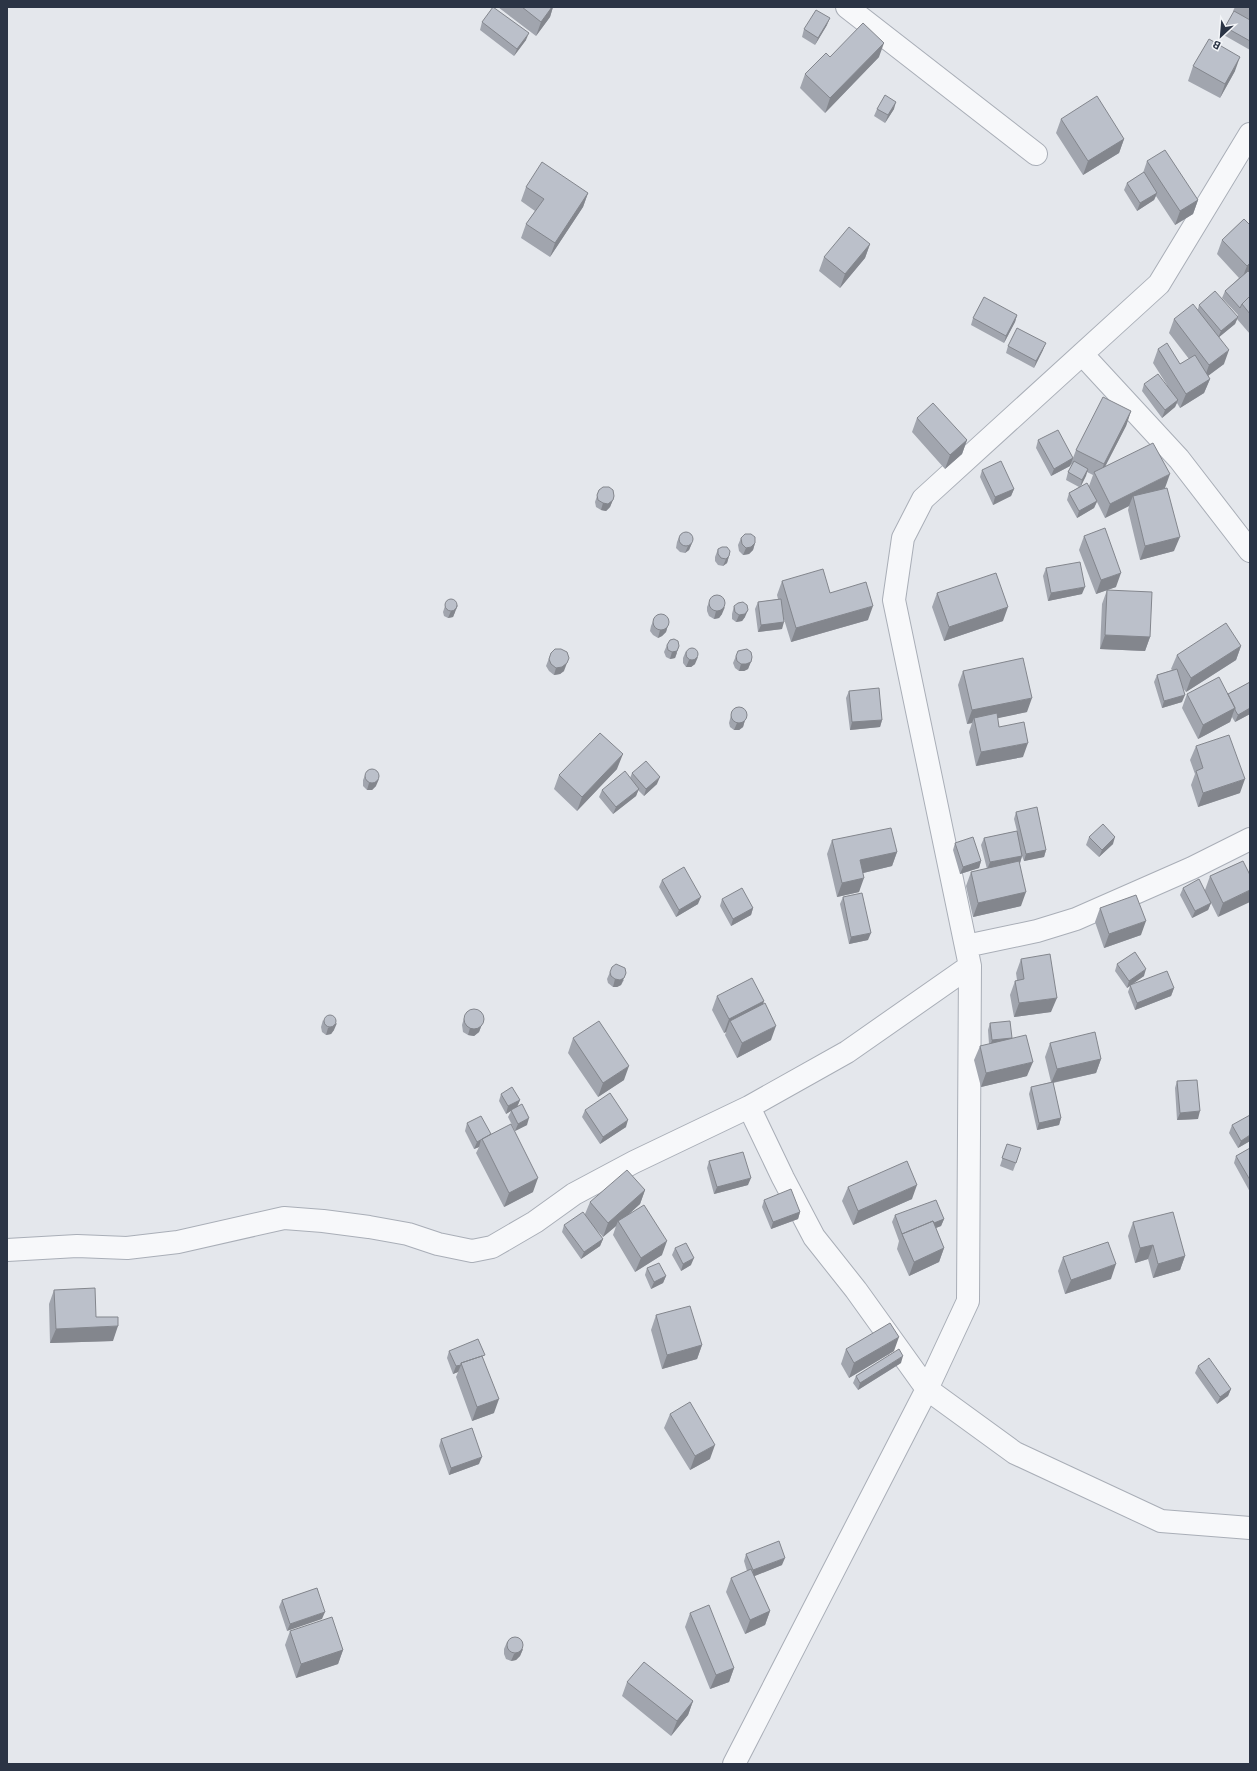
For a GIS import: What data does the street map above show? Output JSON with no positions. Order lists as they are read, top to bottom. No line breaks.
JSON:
{"north":"bottom left"}
